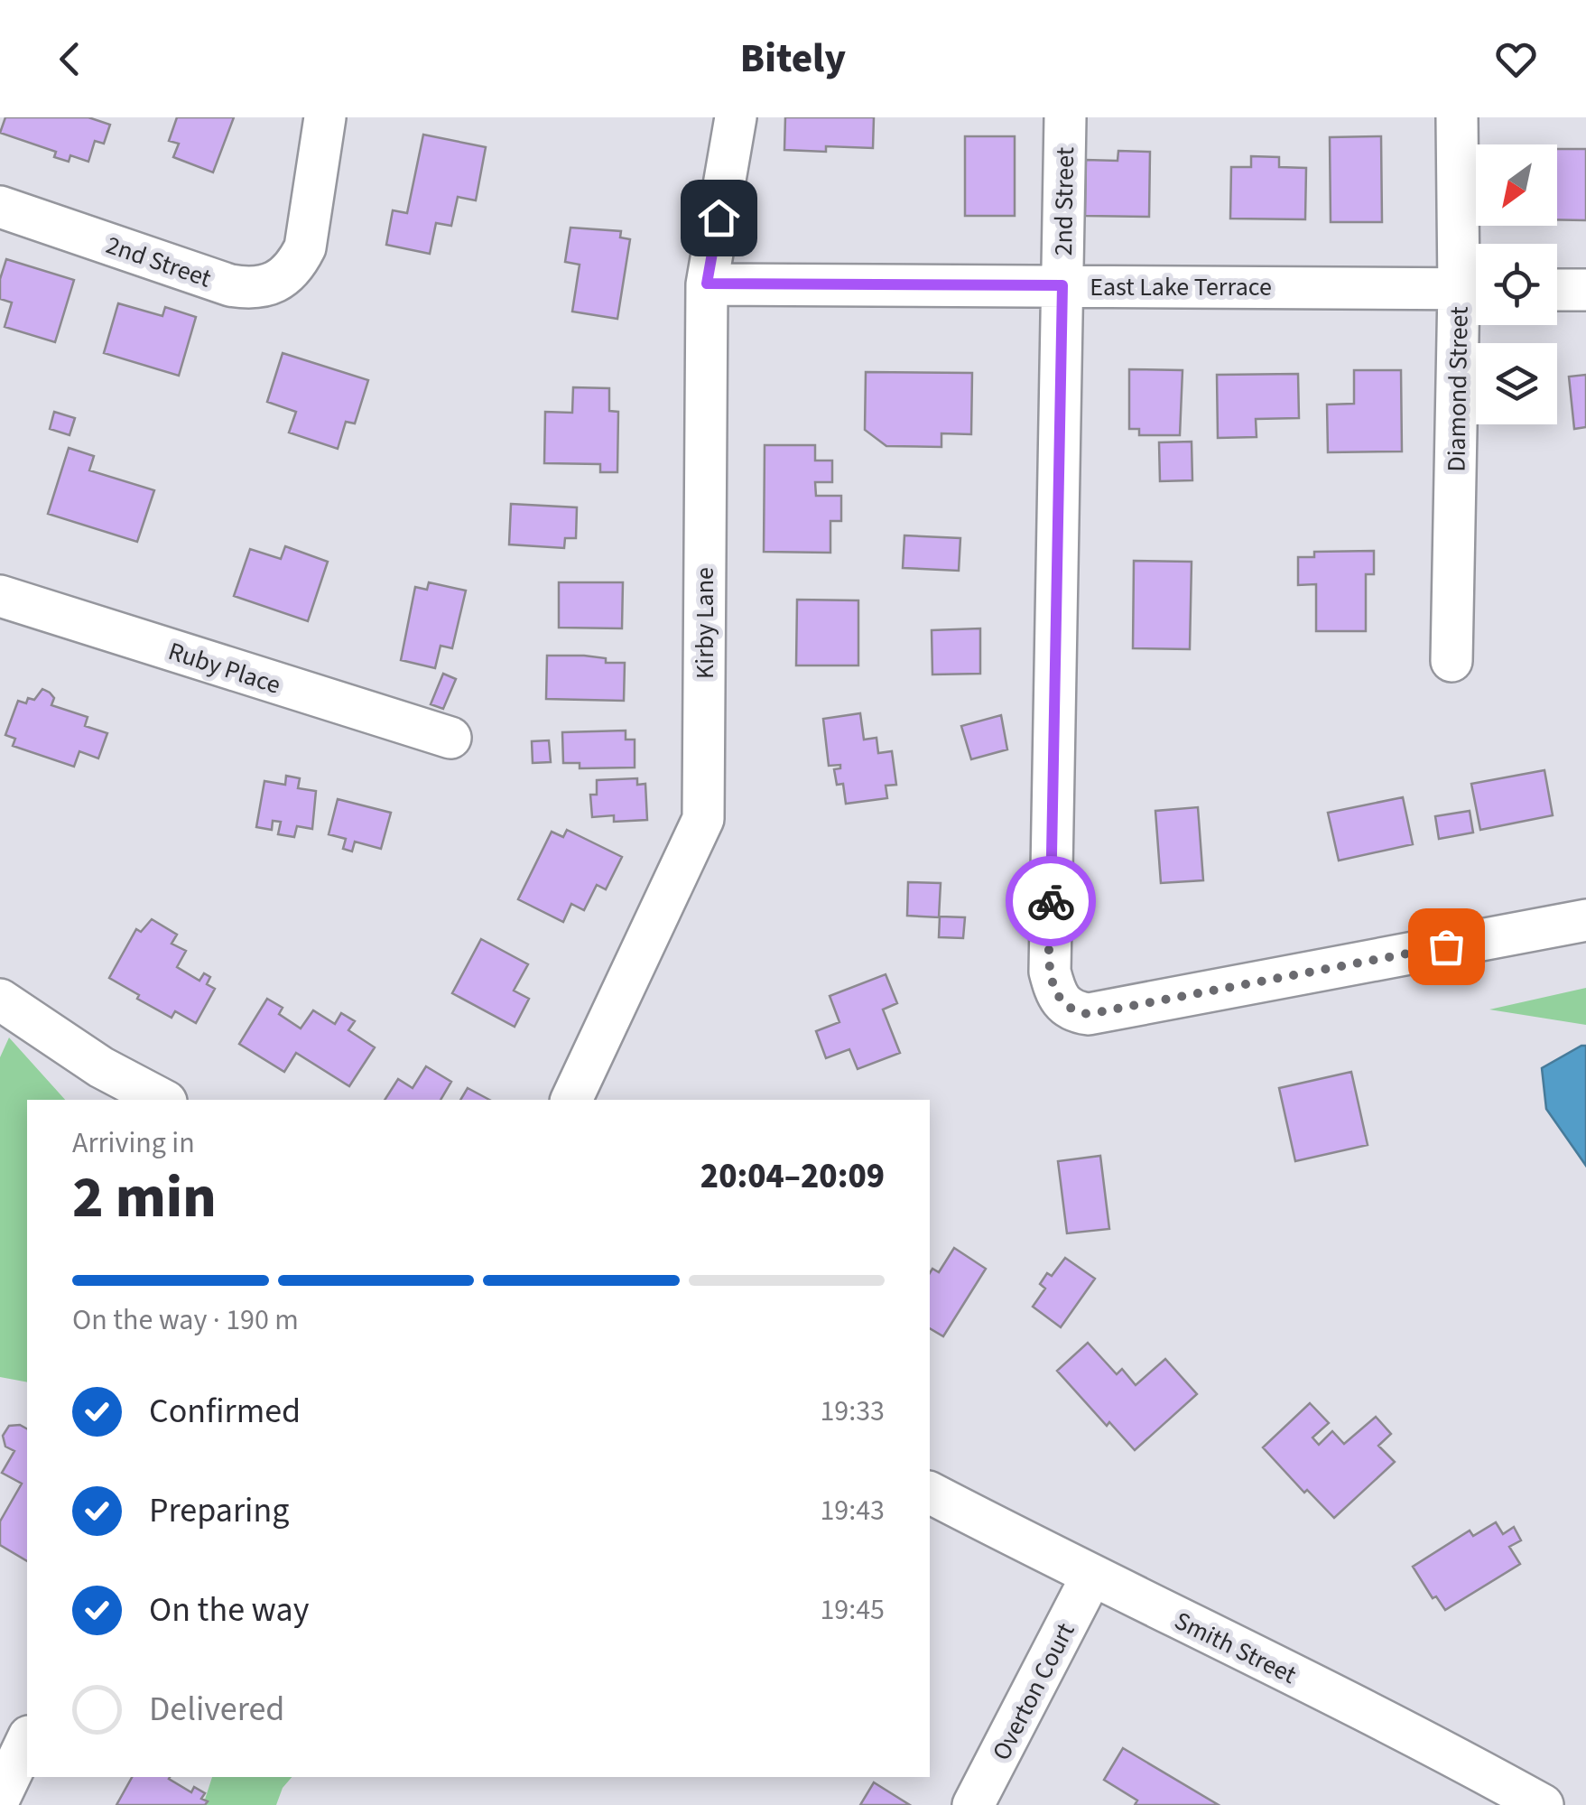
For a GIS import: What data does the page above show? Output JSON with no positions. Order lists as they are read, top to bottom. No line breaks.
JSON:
{"streets":{"street":["2nd Street","East Lake Terrace","Diamond Street","Kirby Lane","Ruby Place","Smith Street","Overton Court"]},"crossings":[["2nd Street","East Lake Terrace"],["East Lake Terrace","Diamond Street"],["East Lake Terrace","Kirby Lane"],["Smith Street","Overton Court"]],"north":"bottom left","page":{"header":"Bitely","heading":["2 min","Arriving in","20:04–20:09"],"bar":"On the way · 190 m","list":[["Confirmed","19:33"],["Preparing","19:43"],["On the way","19:45"],"Delivered"]}}
